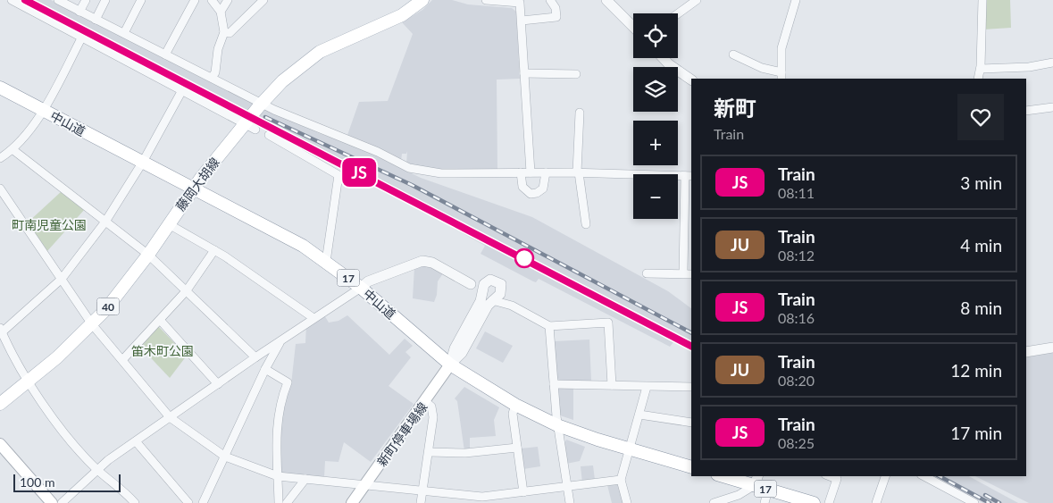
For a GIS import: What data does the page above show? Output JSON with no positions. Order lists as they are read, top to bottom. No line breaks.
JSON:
{"streets":{"main road":["中山道","藤岡大胡線","17","40","新町停車場線"]},"crossings":[["中山道","藤岡大胡線"],["中山道","新町停車場線"]],"parks":["町南児童公園","笛木町公園"],"scale_bar":"100 m","page":{"on_map":"JS","map_buttons":["+","−"],"heading":["新町","Train"],"list":[{"mark":"JS","name":"Train","note":"08:11","value":"3 min"},{"mark":"JU","name":"Train","note":"08:12","value":"4 min"},{"mark":"JS","name":"Train","note":"08:16","value":"8 min"},{"mark":"JU","name":"Train","note":"08:20","value":"12 min"},{"mark":"JS","name":"Train","note":"08:25","value":"17 min"}],"scale":"100 m"}}
